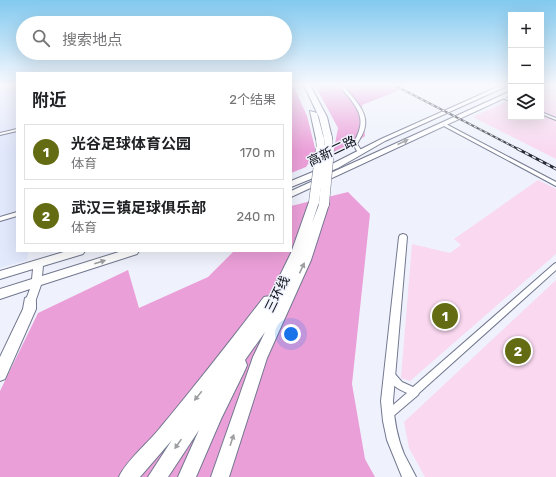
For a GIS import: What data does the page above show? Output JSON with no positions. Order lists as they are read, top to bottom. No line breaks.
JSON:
{"streets":{"highway":["三环线"],"main road":["高新二路"]},"page":{"map_buttons":["+","−"],"search":"搜索地点","heading":["附近","2个结果"],"list":[{"mark":"1","name":"光谷足球体育公园","note":"体育","value":"170 m"},{"mark":"2","name":"武汉三镇足球俱乐部","note":"体育","value":"240 m"}],"pins":["1","2"]}}
